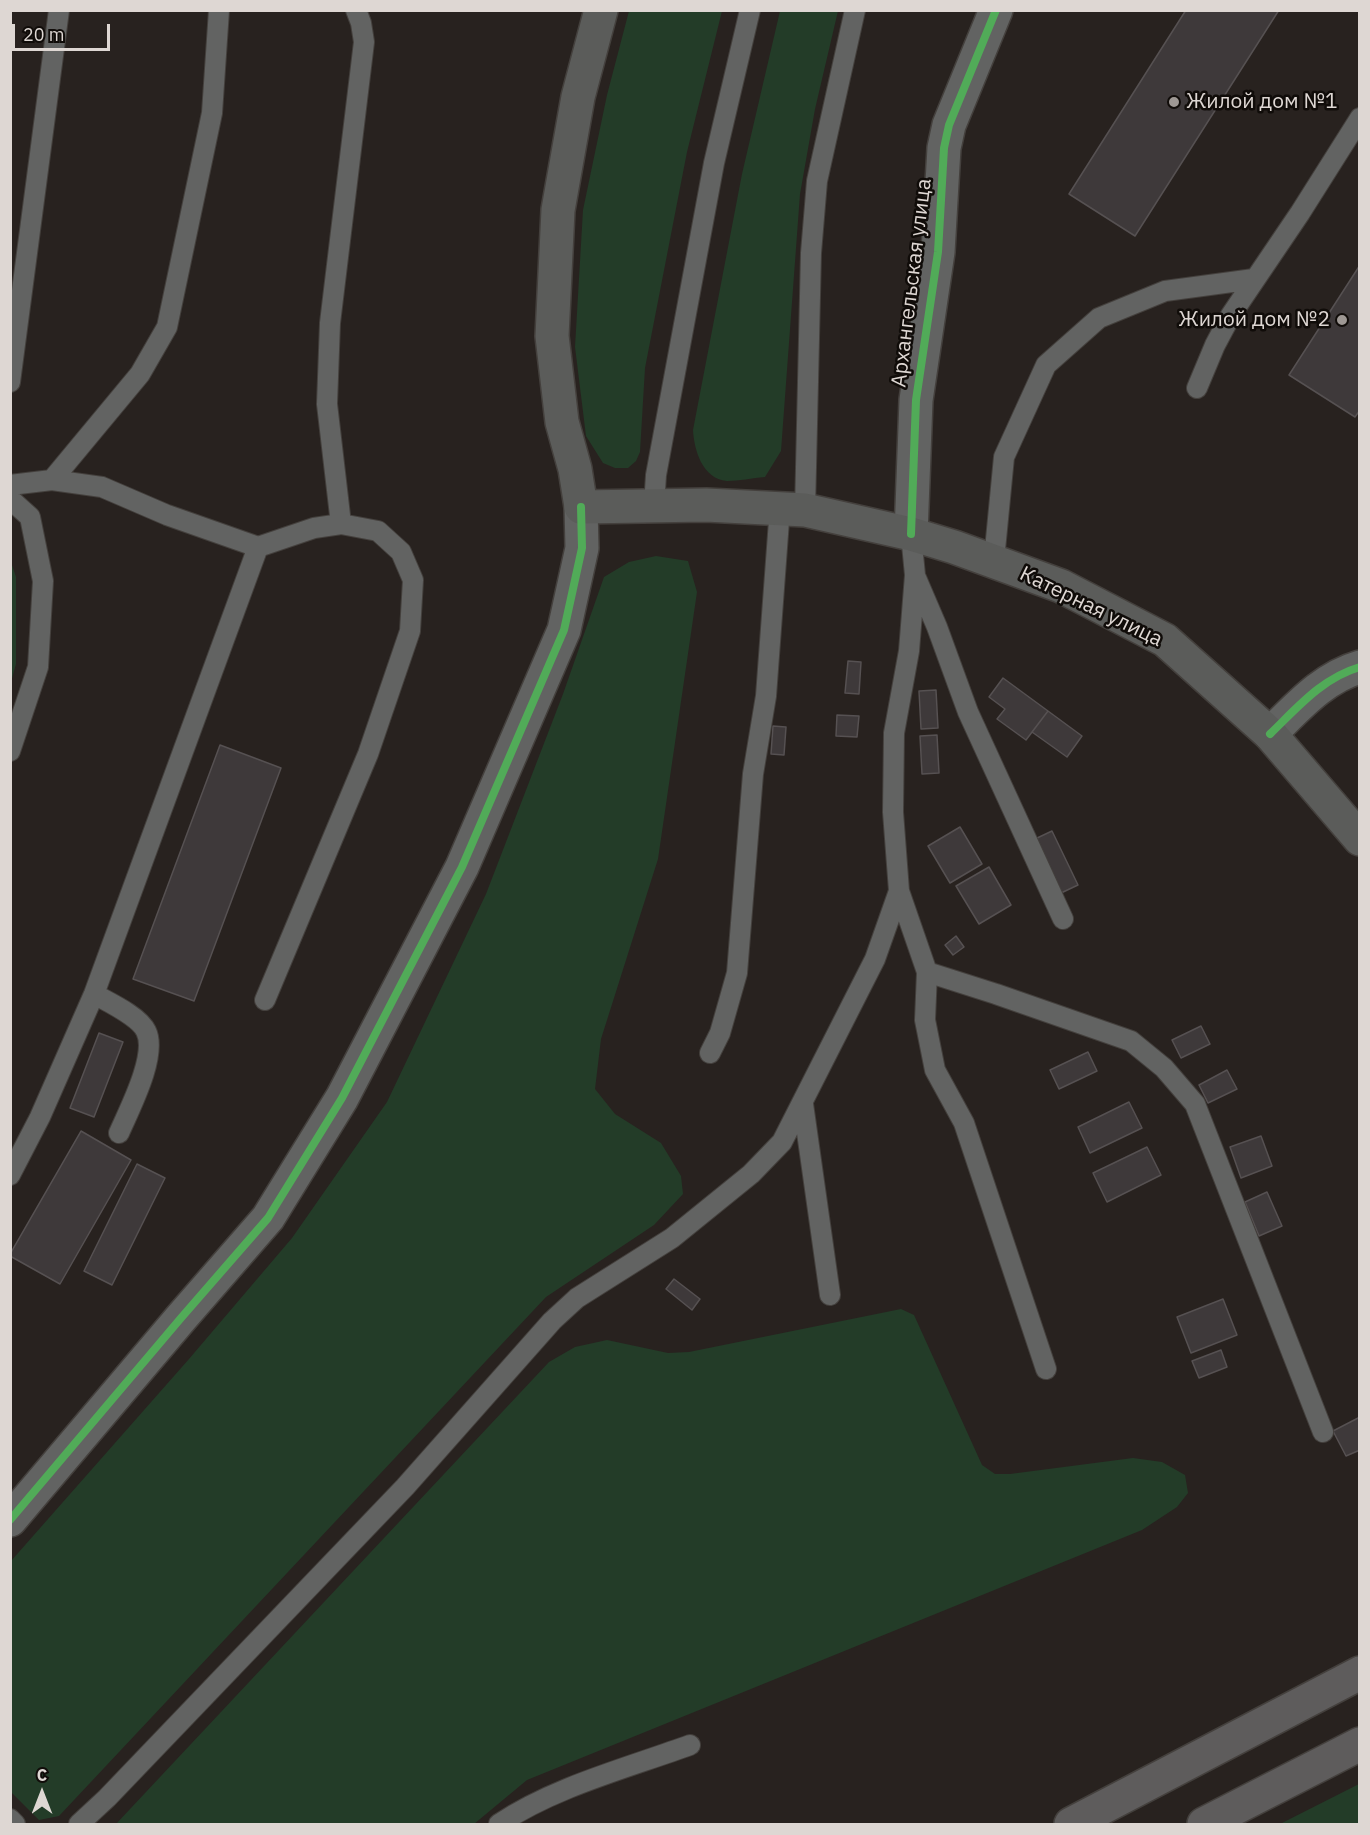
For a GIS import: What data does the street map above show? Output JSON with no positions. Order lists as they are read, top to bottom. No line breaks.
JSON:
{"streets":{"main road":["Катерная улица"],"street":["Архангельская улица"]},"crossings":[["Архангельская улица","Катерная улица"]],"places":["Жилой дом №1","Жилой дом №2"],"scale_bar":"20 m","north":"top"}
